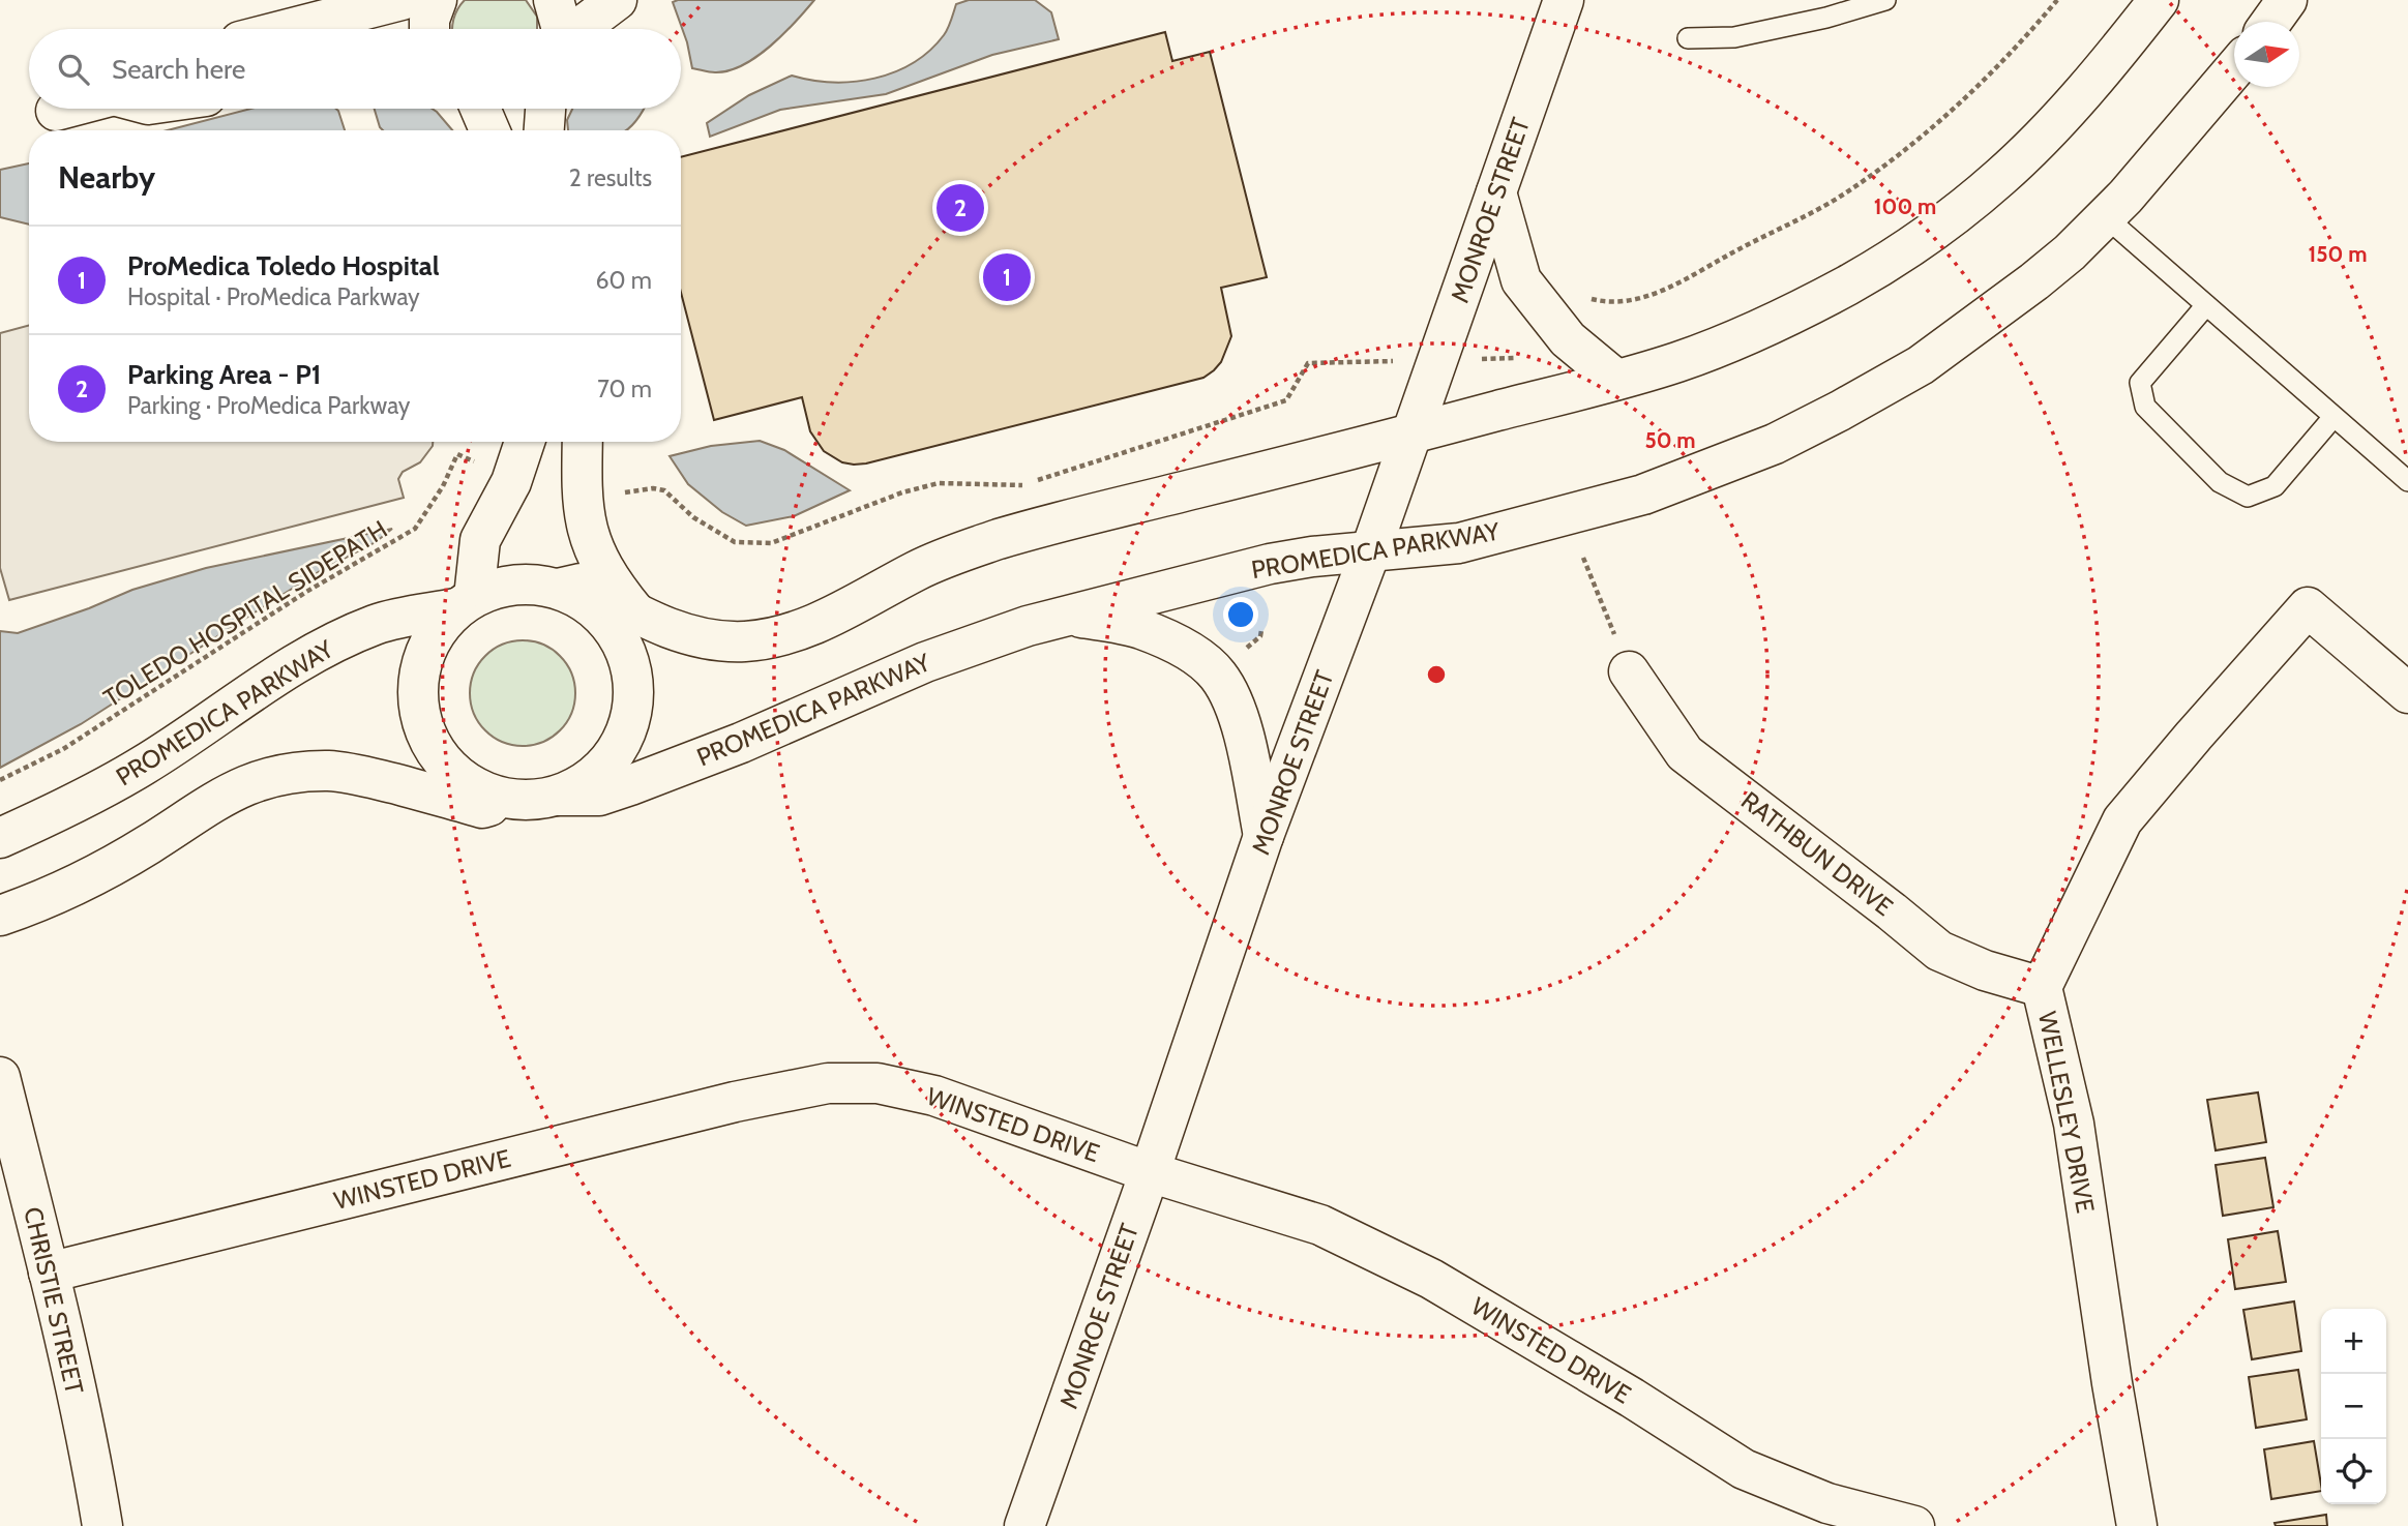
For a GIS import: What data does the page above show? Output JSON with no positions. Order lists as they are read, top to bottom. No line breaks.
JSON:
{"streets":{"street":["MONROE STREET","PROMEDICA PARKWAY","RATHBUN DRIVE","WELLESLEY DRIVE","WINSTED DRIVE","CHRISTIE STREET"],"path":["TOLEDO HOSPITAL SIDEPATH"]},"crossings":[["MONROE STREET","PROMEDICA PARKWAY"],["MONROE STREET","WINSTED DRIVE"],["RATHBUN DRIVE","WELLESLEY DRIVE"],["WINSTED DRIVE","CHRISTIE STREET"]],"north":"right","page":{"search":"Search here","heading":["Nearby","2 results"],"pins":["2","1"],"list":[{"mark":"1","name":"ProMedica Toledo Hospital","note":"Hospital · ProMedica Parkway","value":"60 m"},{"mark":"2","name":"Parking Area - P1","note":"Parking · ProMedica Parkway","value":"70 m"}],"map_buttons":["+","−"]},"rings":["100 m","150 m","50 m"]}
